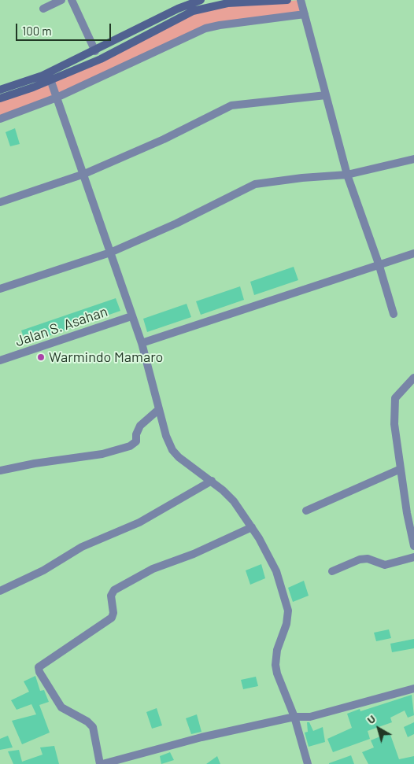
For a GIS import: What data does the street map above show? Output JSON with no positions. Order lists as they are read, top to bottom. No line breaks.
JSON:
{"streets":{"street":["Jalan S. Asahan"]},"places":["Warmindo Mamaro"],"scale_bar":"100 m","north":"top left"}
